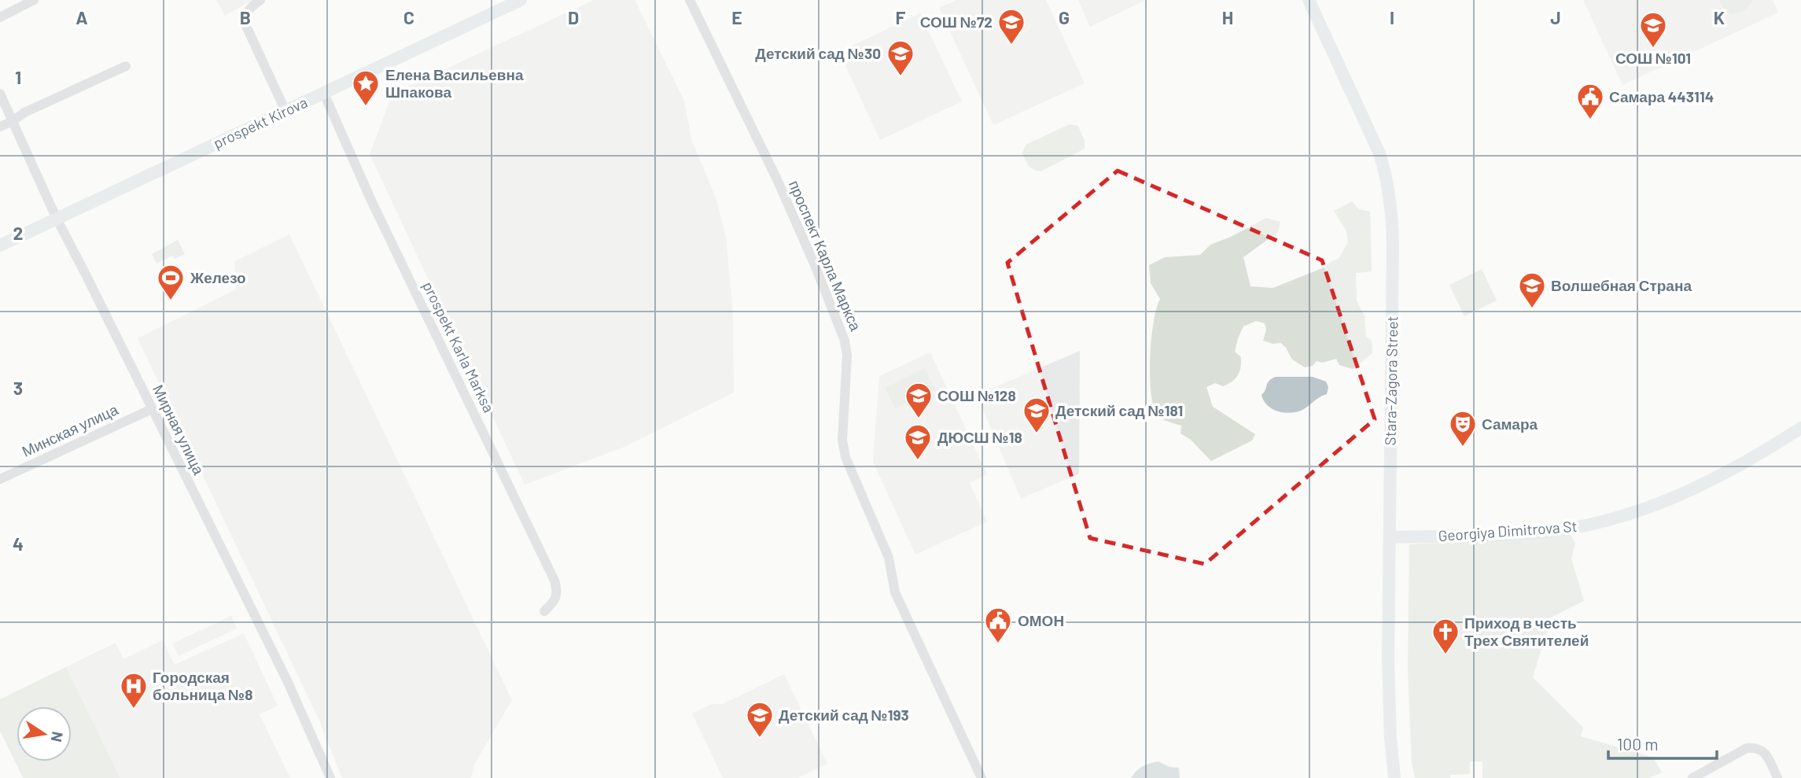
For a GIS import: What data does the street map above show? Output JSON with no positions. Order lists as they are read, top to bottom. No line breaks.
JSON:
{"streets":{"main road":["prospekt Kirova","Stara-Zagora Street","Georgiya Dimitrova St"],"street":["проспект Карла Маркса","prospekt Karla Marksa","Мирная улица","Минская улица"]},"crossings":[["prospekt Kirova","prospekt Karla Marksa"],["prospekt Kirova","Мирная улица"],["Stara-Zagora Street","Georgiya Dimitrova St"],["Мирная улица","Минская улица"]],"places":{"school or university":["СОШ №72","СОШ №101","Детский сад №30","Волшебная Страна","СОШ №128","Детский сад №181","ДЮСШ №18","Детский сад №193"],"place":["Елена Васильевна Шпакова"],"public building":["Самара 443114","ОМОН"],"sports":["Железо"],"theatre":["Самара"],"church":["Приход в честь Трех Святителей"],"hospital":["Городская больница №8"]},"scale_bar":"100 m","north":"right","grid":{"columns":["A","B","C","D","E","F","G","H","I","J","K"],"rows":["1","2","3","4"]}}
